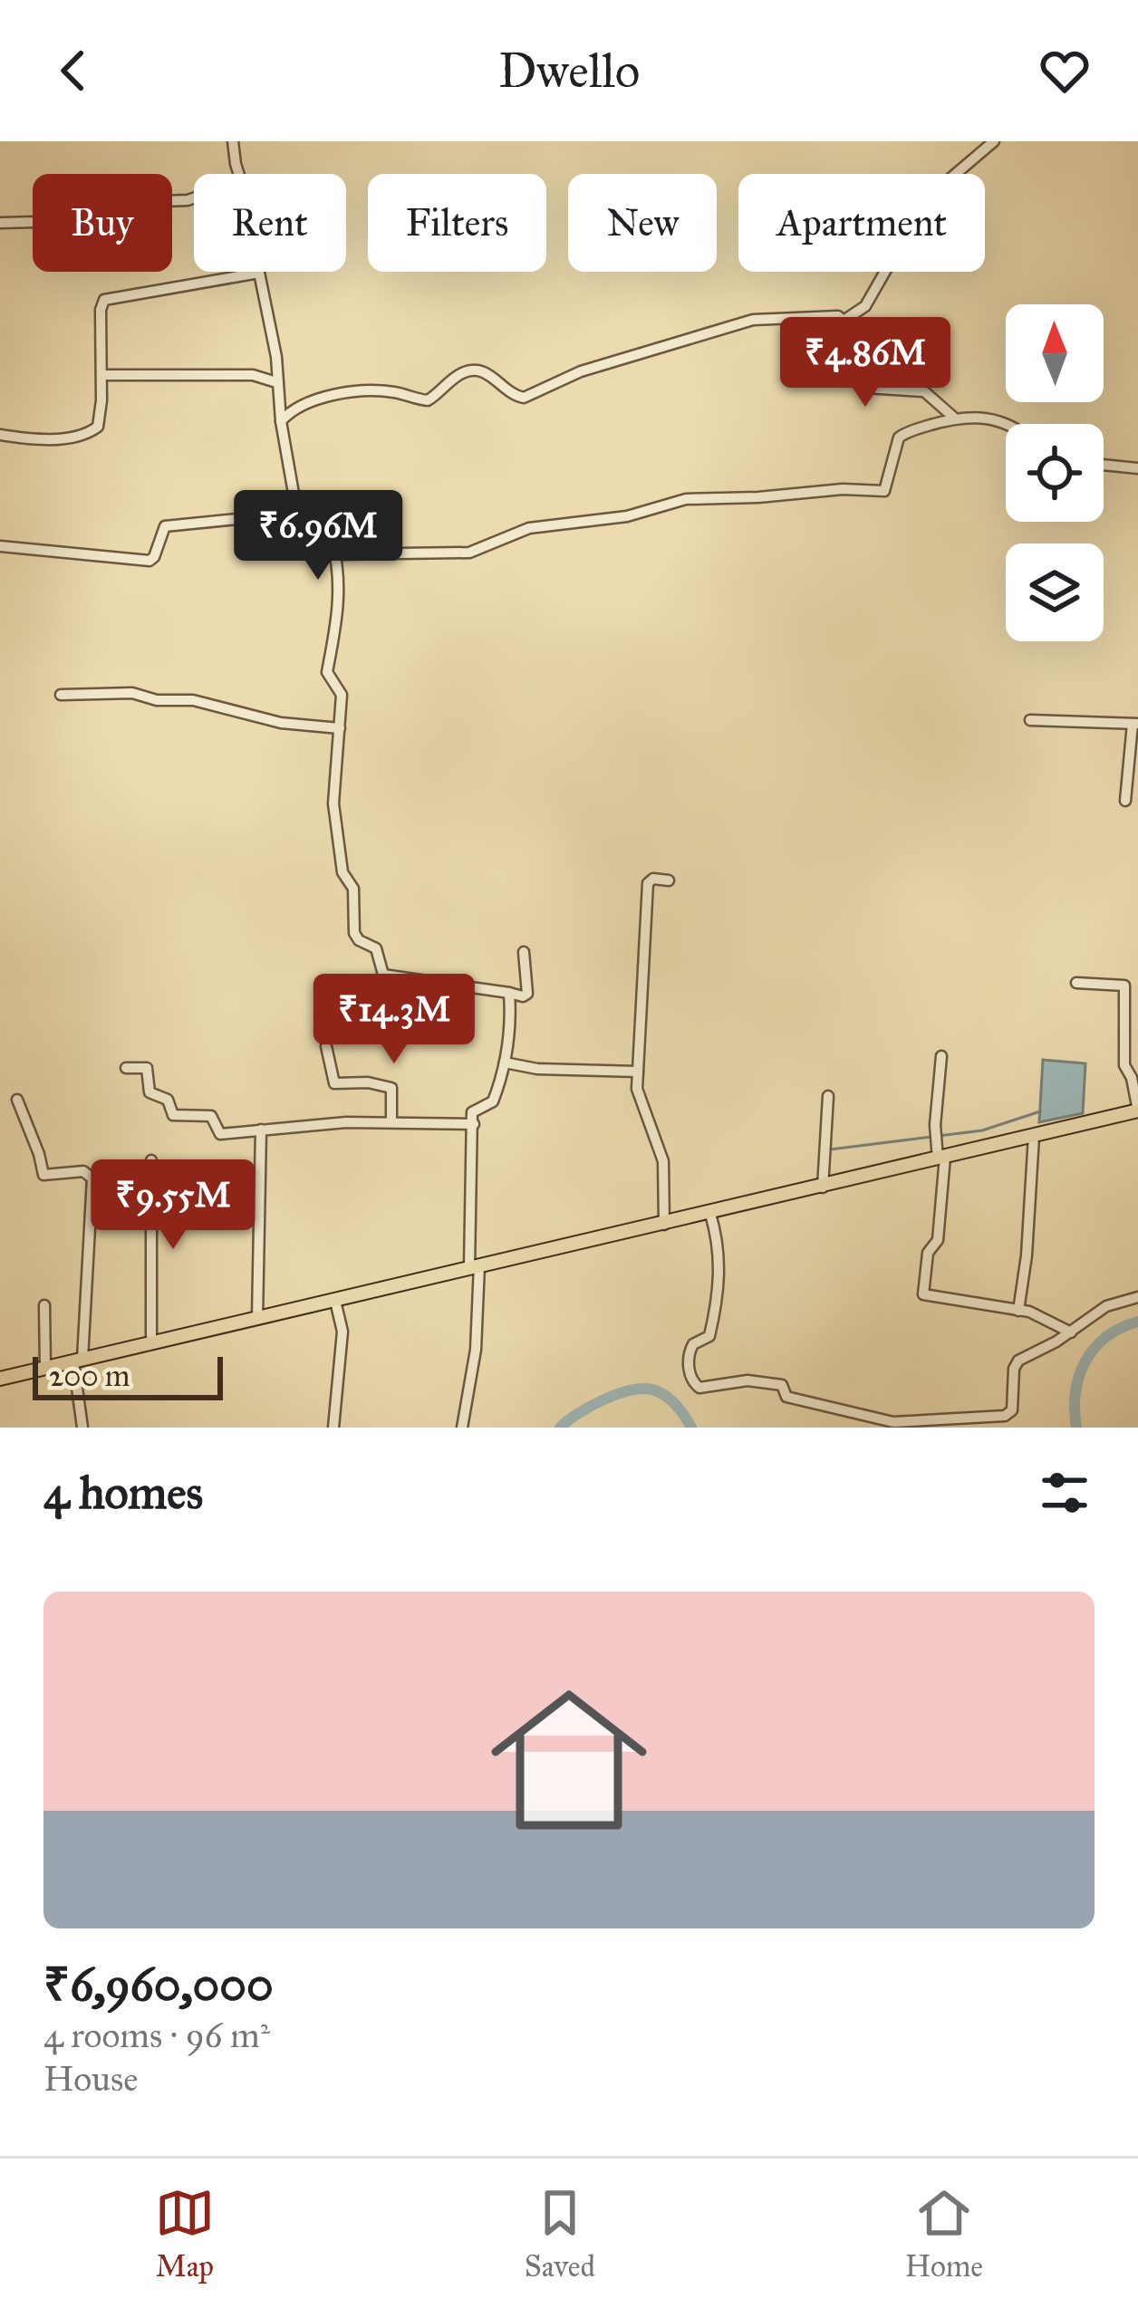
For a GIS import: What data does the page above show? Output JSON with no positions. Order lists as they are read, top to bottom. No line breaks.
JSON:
{"scale_bar":"200 m","north":"top","page":{"header":"Dwello","chip":["Buy","Rent","Filters","New","Apartment"],"price":["₹4.86M","₹6.96M","₹14.3M","₹9.55M"],"scale":"200 m","heading":"4 homes","list":[{"name":"₹6,960,000","note":"4 rooms · 96 m² · House"}],"tabs":["Map","Saved","Home"]}}
